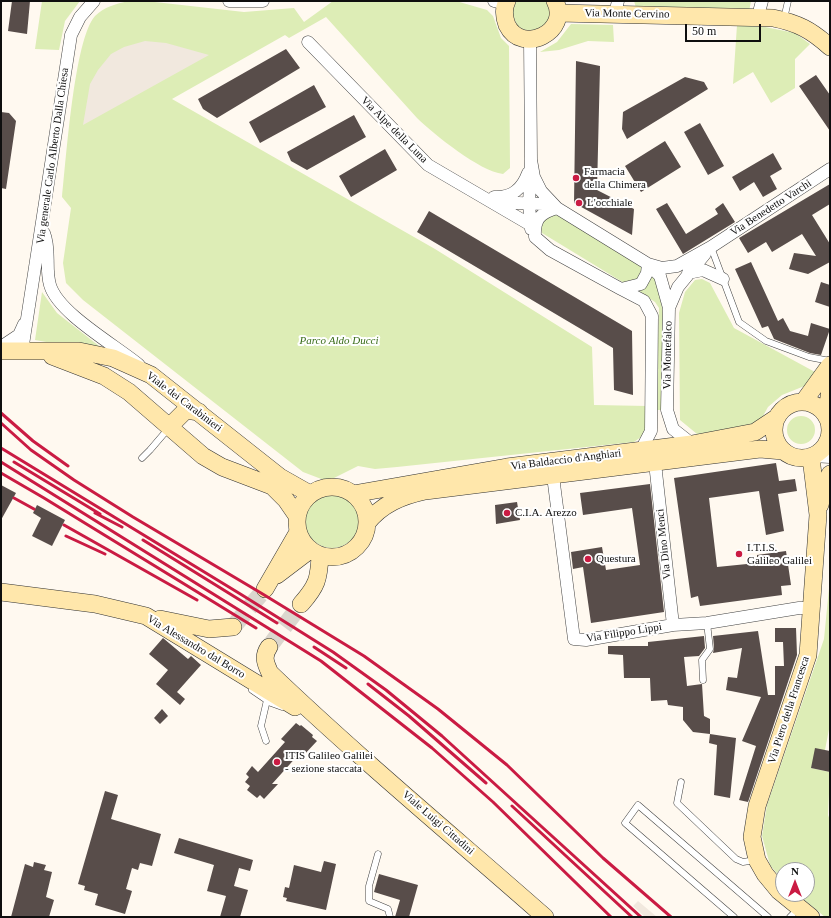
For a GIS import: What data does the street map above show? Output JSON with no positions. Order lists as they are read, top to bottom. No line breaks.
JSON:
{"streets":{"main road":["Via Monte Cervino","Viale dei Carabinieri","Via Baldaccio d'Anghiari","Via Alessandro dal Borro","Via Piero della Francesca","Viale Luigi Cittadini"],"street":["Via Alpe della Luna","Via generale Carlo Alberto Dalla Chiesa","Via Benedetto Varchi","Via Montefalco","Via Dino Menci","Via Filippo Lippi"]},"crossings":[["Via Monte Cervino","Via Montefalco"],["Via Alpe della Luna","Via Montefalco"],["Via generale Carlo Alberto Dalla Chiesa","Viale dei Carabinieri"],["Via Benedetto Varchi","Via Montefalco"],["Via Montefalco","Via Baldaccio d'Anghiari"],["Viale dei Carabinieri","Via Baldaccio d'Anghiari"],["Via Baldaccio d'Anghiari","Via Dino Menci"],["Via Baldaccio d'Anghiari","Via Filippo Lippi"],["Via Baldaccio d'Anghiari","Via Piero della Francesca"],["Via Dino Menci","Via Filippo Lippi"],["Via Filippo Lippi","Via Piero della Francesca"],["Via Alessandro dal Borro","Viale Luigi Cittadini"]],"parks":["Parco Aldo Ducci"],"places":["Farmacia della Chimera","L'occhiale","C.I.A. Arezzo","I.T.I.S. Galileo Galilei","Questura","ITIS Galileo Galilei - sezione staccata"],"scale_bar":"50 m","north":"top"}
